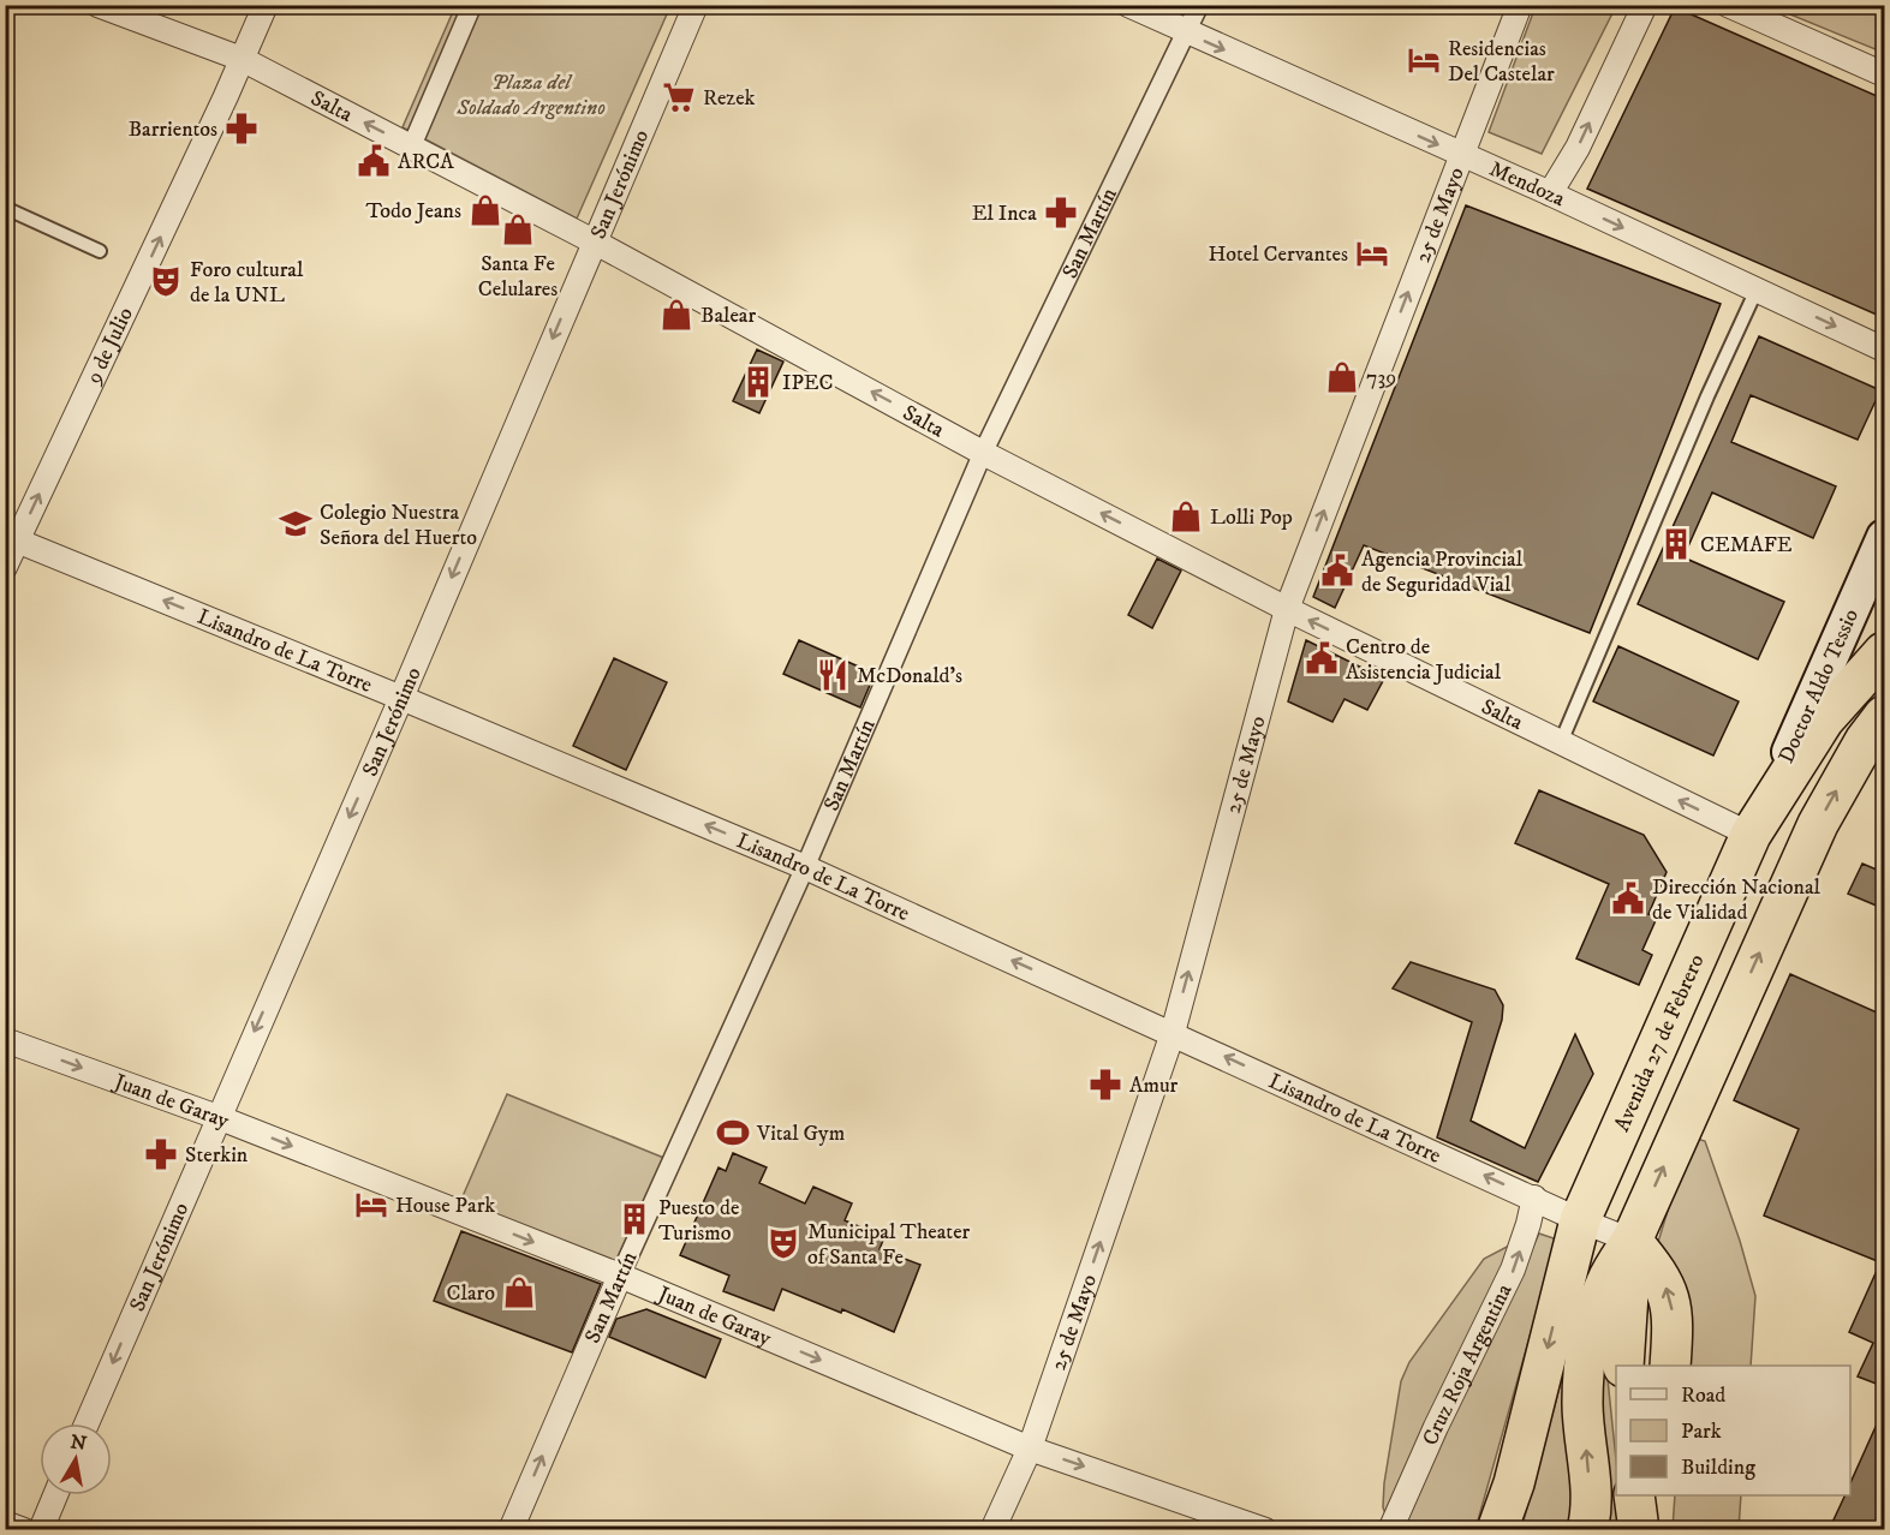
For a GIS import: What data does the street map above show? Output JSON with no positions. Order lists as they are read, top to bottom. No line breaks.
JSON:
{"streets":{"highway":["Avenida 27 de Febrero"],"main road":["Doctor Aldo Tessio"],"street":["Salta","Mendoza","San Jerónimo","25 de Mayo","San Martín","9 de Julio","Lisandro de La Torre","Juan de Garay","Cruz Roja Argentina"]},"crossings":[["Salta","San Jerónimo"],["Salta","25 de Mayo"],["Salta","San Martín"],["Salta","9 de Julio"],["Salta","Doctor Aldo Tessio"],["Salta","Avenida 27 de Febrero"],["Mendoza","25 de Mayo"],["Mendoza","San Martín"],["San Jerónimo","Lisandro de La Torre"],["San Jerónimo","Juan de Garay"],["25 de Mayo","Lisandro de La Torre"],["25 de Mayo","Juan de Garay"],["San Martín","Lisandro de La Torre"],["San Martín","Juan de Garay"],["9 de Julio","Lisandro de La Torre"],["Lisandro de La Torre","Avenida 27 de Febrero"],["Lisandro de La Torre","Cruz Roja Argentina"],["Doctor Aldo Tessio","Avenida 27 de Febrero"]],"one_way":["Salta","Mendoza","San Jerónimo","25 de Mayo","9 de Julio","Lisandro de La Torre","Juan de Garay","Cruz Roja Argentina"],"parks":["Plaza del Soldado Argentino"],"places":{"hotel":["Residencias Del Castelar","Hotel Cervantes","House Park"],"supermarket":["Rezek"],"pharmacy":["Barrientos","El Inca","Amur","Sterkin"],"public building":["ARCA","Agencia Provincial de Seguridad Vial","Centro de Asistencia Judicial","Dirección Nacional de Vialidad"],"shop":["Todo Jeans","Santa Fe Celulares","Balear","739","Lolli Pop","Claro"],"theatre":["Foro cultural de la UNL","Municipal Theater of Santa Fe"],"building":["IPEC","CEMAFE","Puesto de Turismo"],"school or university":["Colegio Nuestra Señora del Huerto"],"restaurant":["McDonald's"],"sports":["Vital Gym"]},"legend":["Road","Park","Building"],"north":"top"}
